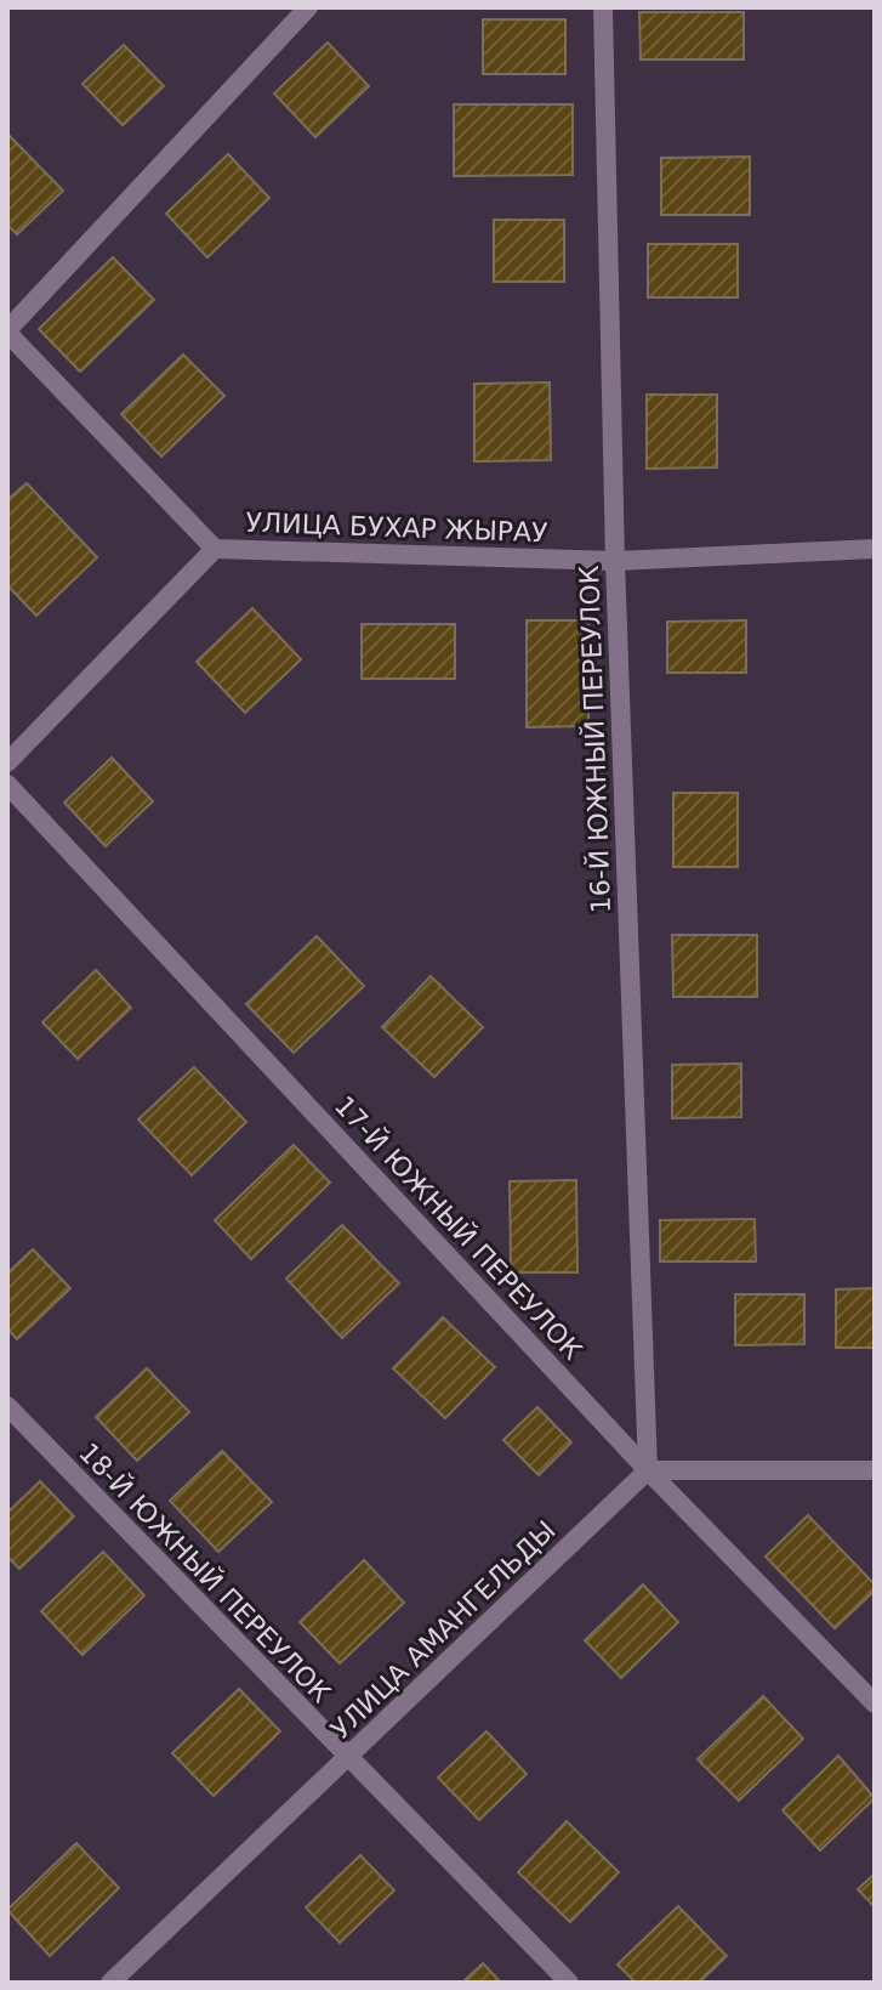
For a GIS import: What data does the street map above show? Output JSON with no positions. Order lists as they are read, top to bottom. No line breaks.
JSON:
{"streets":{"street":["УЛИЦА БУХАР ЖЫРАУ","16-Й ЮЖНЫЙ ПЕРЕУЛОК","17-Й ЮЖНЫЙ ПЕРЕУЛОК","18-Й ЮЖНЫЙ ПЕРЕУЛОК","УЛИЦА АМАНГЕЛЬДЫ"]},"crossings":[["УЛИЦА БУХАР ЖЫРАУ","16-Й ЮЖНЫЙ ПЕРЕУЛОК"],["16-Й ЮЖНЫЙ ПЕРЕУЛОК","17-Й ЮЖНЫЙ ПЕРЕУЛОК"],["16-Й ЮЖНЫЙ ПЕРЕУЛОК","УЛИЦА АМАНГЕЛЬДЫ"],["17-Й ЮЖНЫЙ ПЕРЕУЛОК","УЛИЦА АМАНГЕЛЬДЫ"],["18-Й ЮЖНЫЙ ПЕРЕУЛОК","УЛИЦА АМАНГЕЛЬДЫ"]]}
